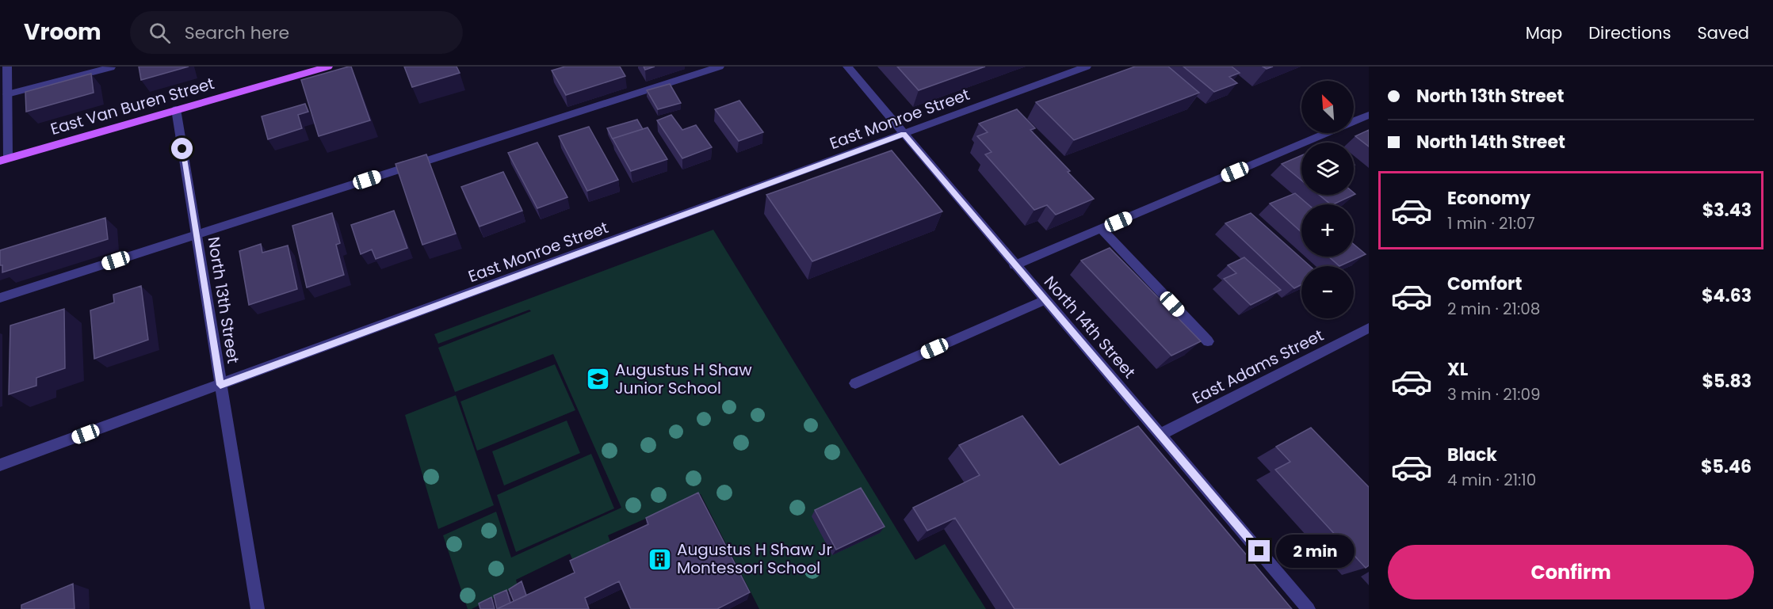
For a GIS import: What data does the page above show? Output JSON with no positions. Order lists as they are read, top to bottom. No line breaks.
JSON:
{"streets":{"main road":["East Van Buren Street"],"street":["East Monroe Street","North 13th Street","North 14th Street","East Adams Street"]},"crossings":[["East Van Buren Street","North 13th Street"],["East Monroe Street","North 13th Street"],["East Monroe Street","North 14th Street"],["North 14th Street","East Adams Street"]],"places":{"school or university":["Augustus H Shaw Junior School"],"building":["Augustus H Shaw Jr Montessori School"]},"north":"top left","page":{"header":"Vroom","search":"Search here","nav":["Map","Directions","Saved"],"banner":["North 13th Street","North 14th Street"],"map_buttons":["+","−"],"list":[{"name":"Economy","note":"1 min · 21:07","value":"$3.43"},{"name":"Comfort","note":"2 min · 21:08","value":"$4.63"},{"name":"XL","note":"3 min · 21:09","value":"$5.83"},{"name":"Black","note":"4 min · 21:10","value":"$5.46"}],"bubble":"2 min","buttons":"Confirm"}}
